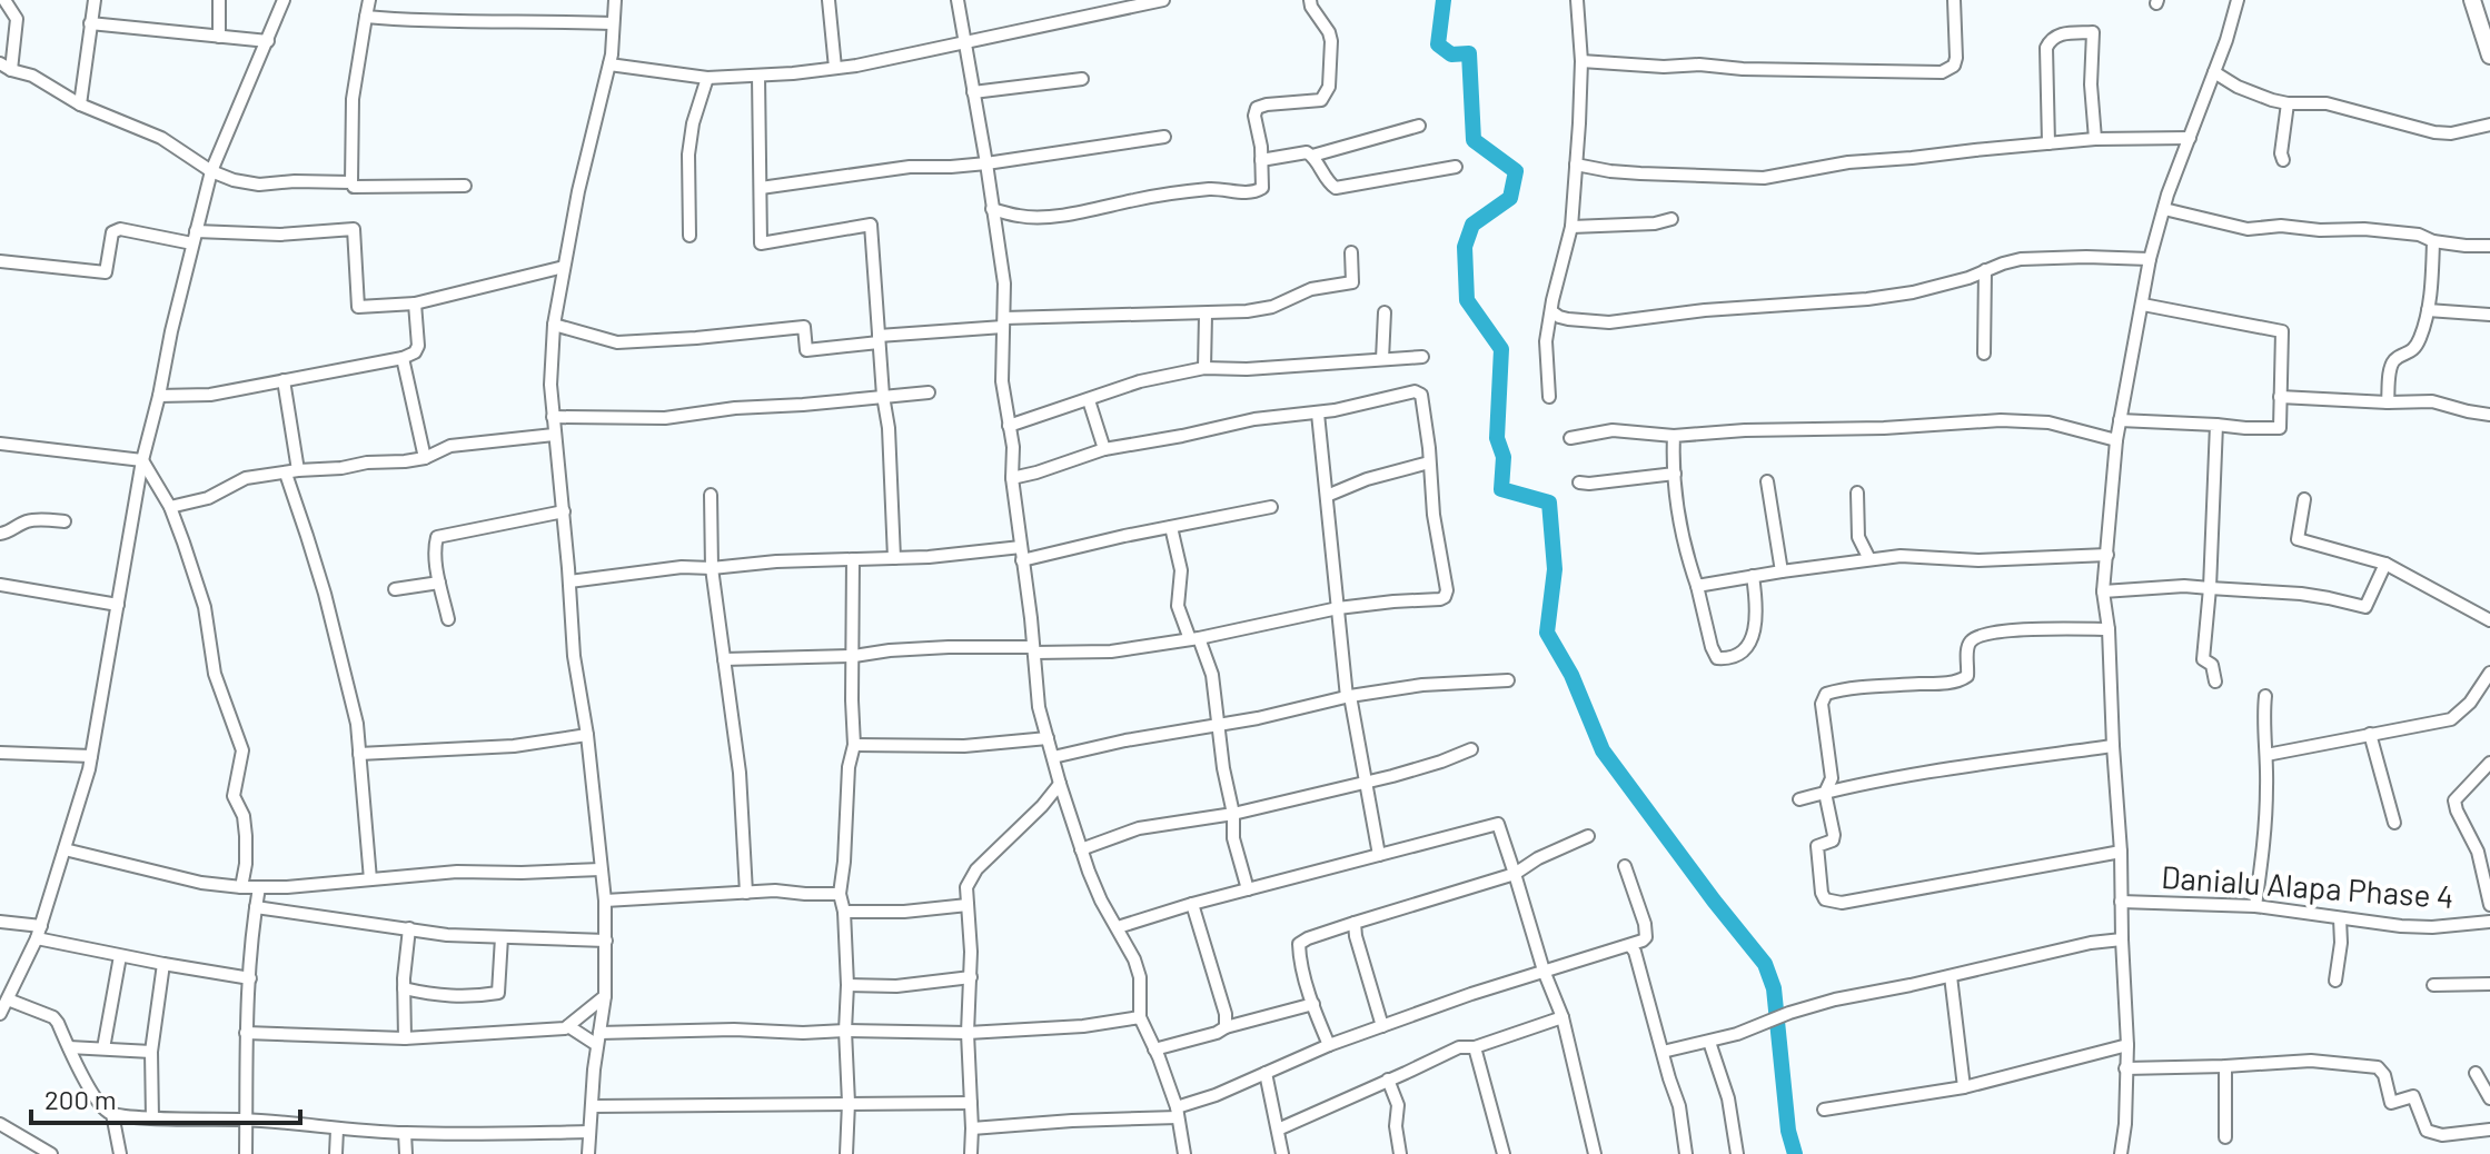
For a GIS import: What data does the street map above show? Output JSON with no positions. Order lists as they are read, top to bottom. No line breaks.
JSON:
{"streets":{"street":["Danialu Alapa Phase 4"]},"scale_bar":"200 m"}
